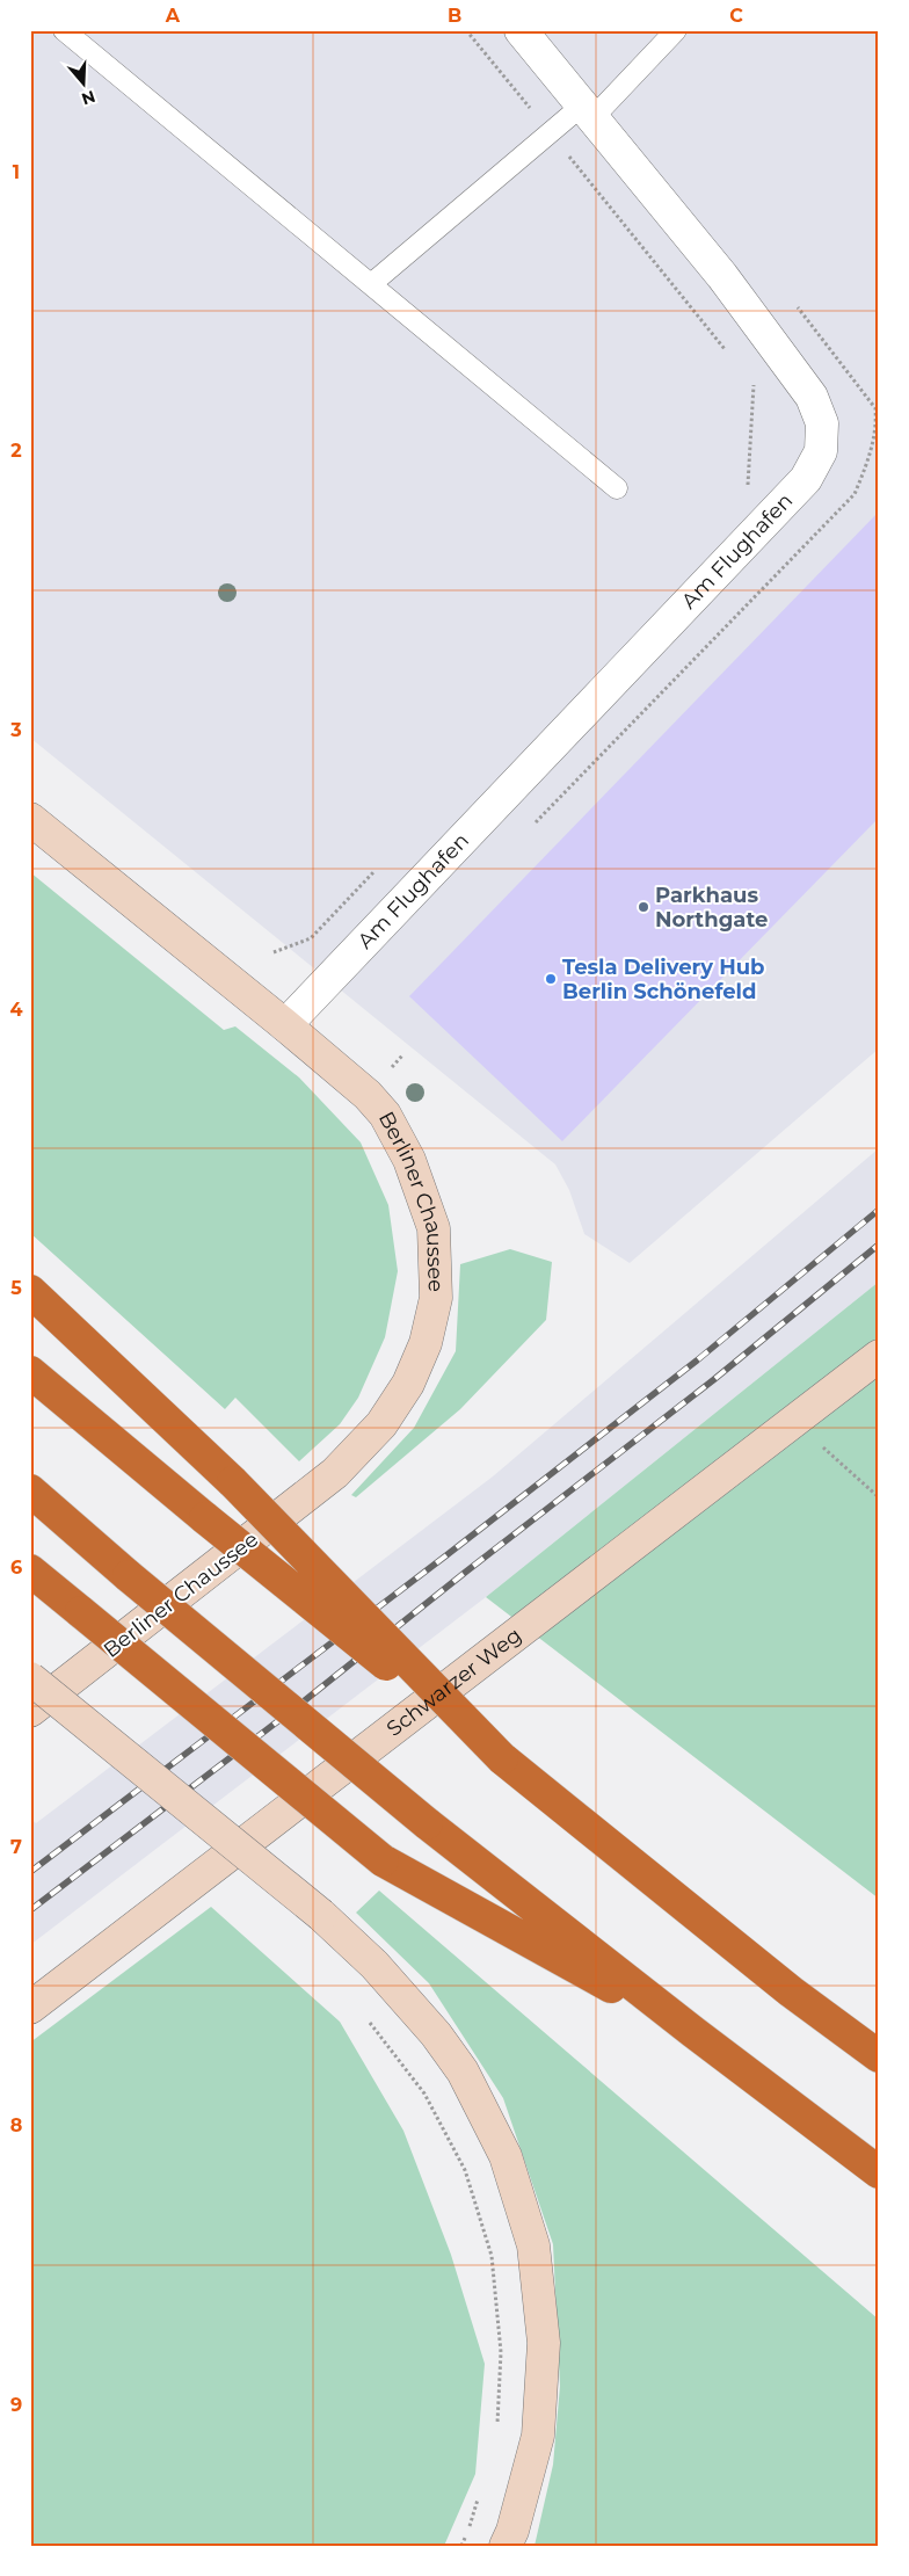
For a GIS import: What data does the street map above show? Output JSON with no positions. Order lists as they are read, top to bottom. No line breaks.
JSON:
{"streets":{"street":["Am Flughafen","Berliner Chaussee","Schwarzer Weg"]},"crossings":[["Am Flughafen","Berliner Chaussee"]],"places":["Parkhaus Northgate","Tesla Delivery Hub Berlin Schönefeld"],"north":"bottom","grid":{"columns":["A","B","C"],"rows":["1","2","3","4","5","6","7","8","9"]}}
